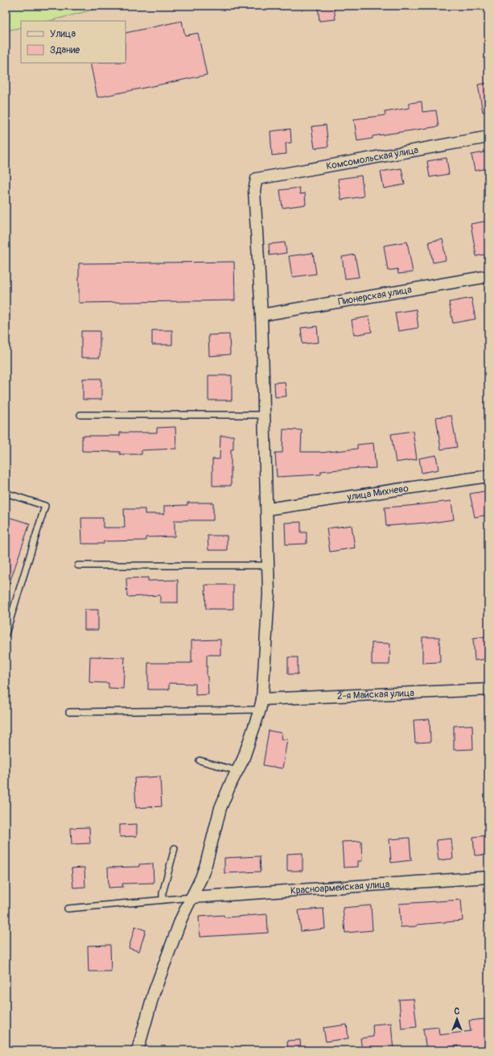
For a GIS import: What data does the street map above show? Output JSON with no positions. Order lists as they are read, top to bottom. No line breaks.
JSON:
{"streets":{"street":["Комсомольская улица","Пионерская улица","улица Михнево","2-я Майская улица","Красноармейская улица"]},"crossings":[["Комсомольская улица","Пионерская улица"]],"legend":["Улица","Здание"],"north":"top"}
